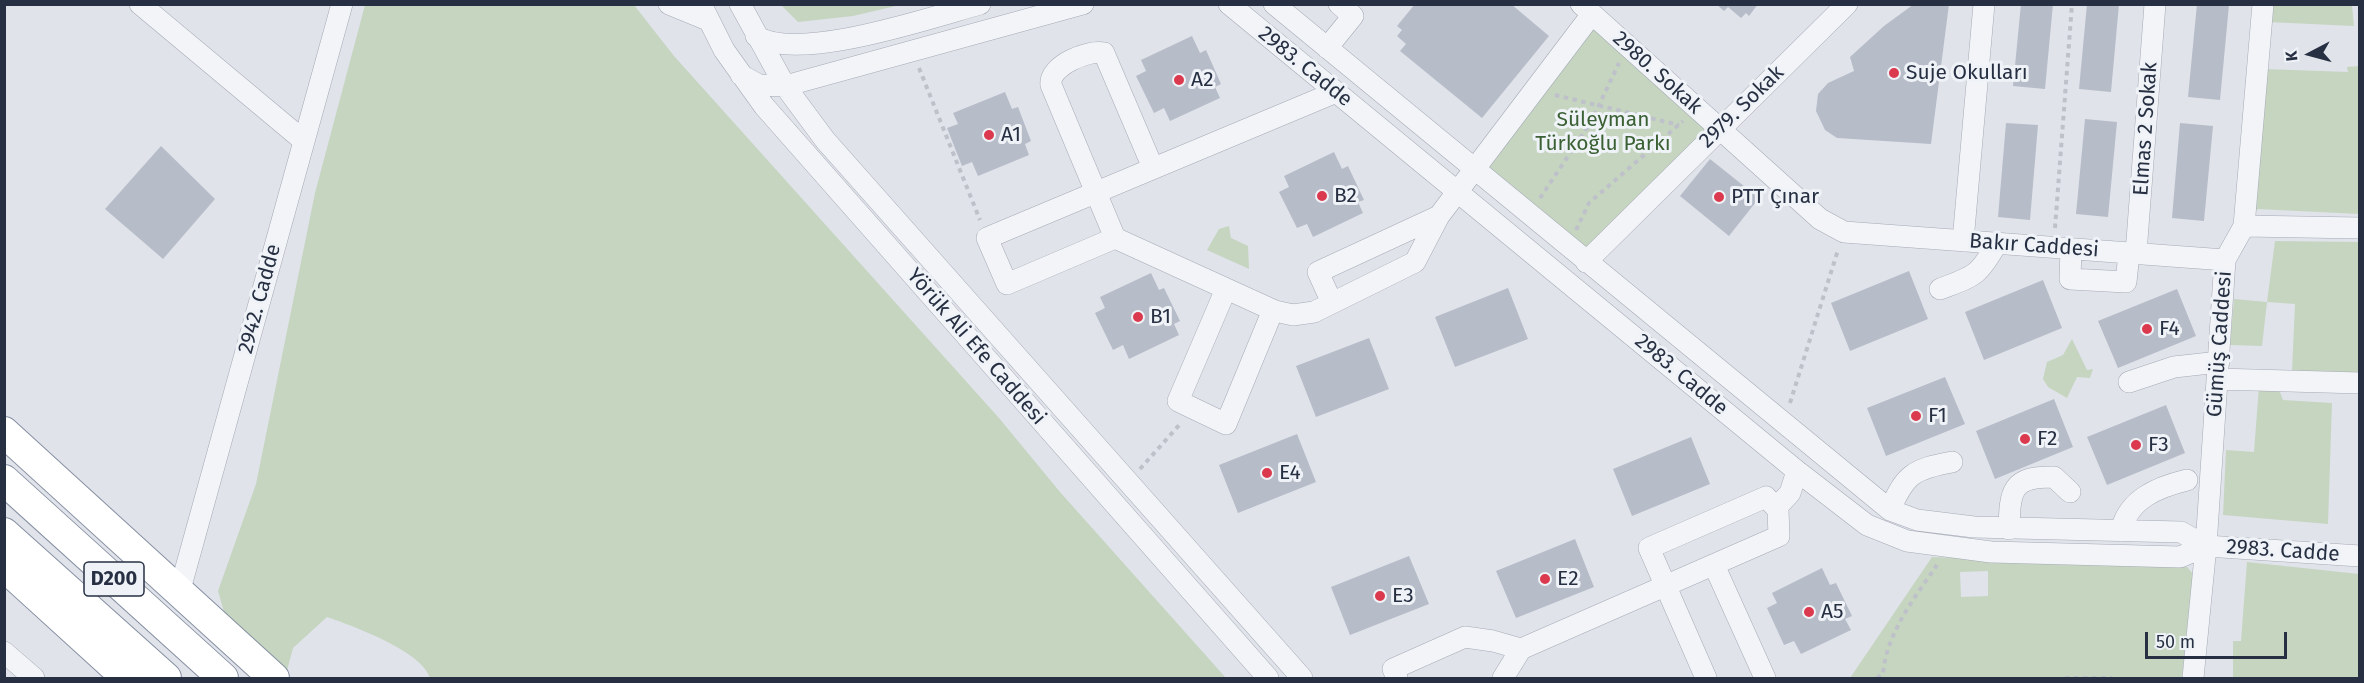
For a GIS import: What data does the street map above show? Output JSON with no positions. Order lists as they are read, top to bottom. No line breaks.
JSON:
{"streets":{"highway":["D200"],"street":["2983. Cadde","2980. Sokak","2979. Sokak","Elmas 2 Sokak","Bakır Caddesi","2942. Cadde","Gümüş Caddesi","Yörük Ali Efe Caddesi"]},"crossings":[["2983. Cadde","2979. Sokak"],["2983. Cadde","Gümüş Caddesi"],["2980. Sokak","2979. Sokak"],["2980. Sokak","Bakır Caddesi"],["Elmas 2 Sokak","Bakır Caddesi"],["Bakır Caddesi","Gümüş Caddesi"]],"parks":["Süleyman Türkoğlu Parkı"],"places":["Suje Okulları","A2","A1","B2","PTT Çınar","B1","F4","F1","F2","F3","E4","E2","E3","A5"],"scale_bar":"50 m","north":"left"}
